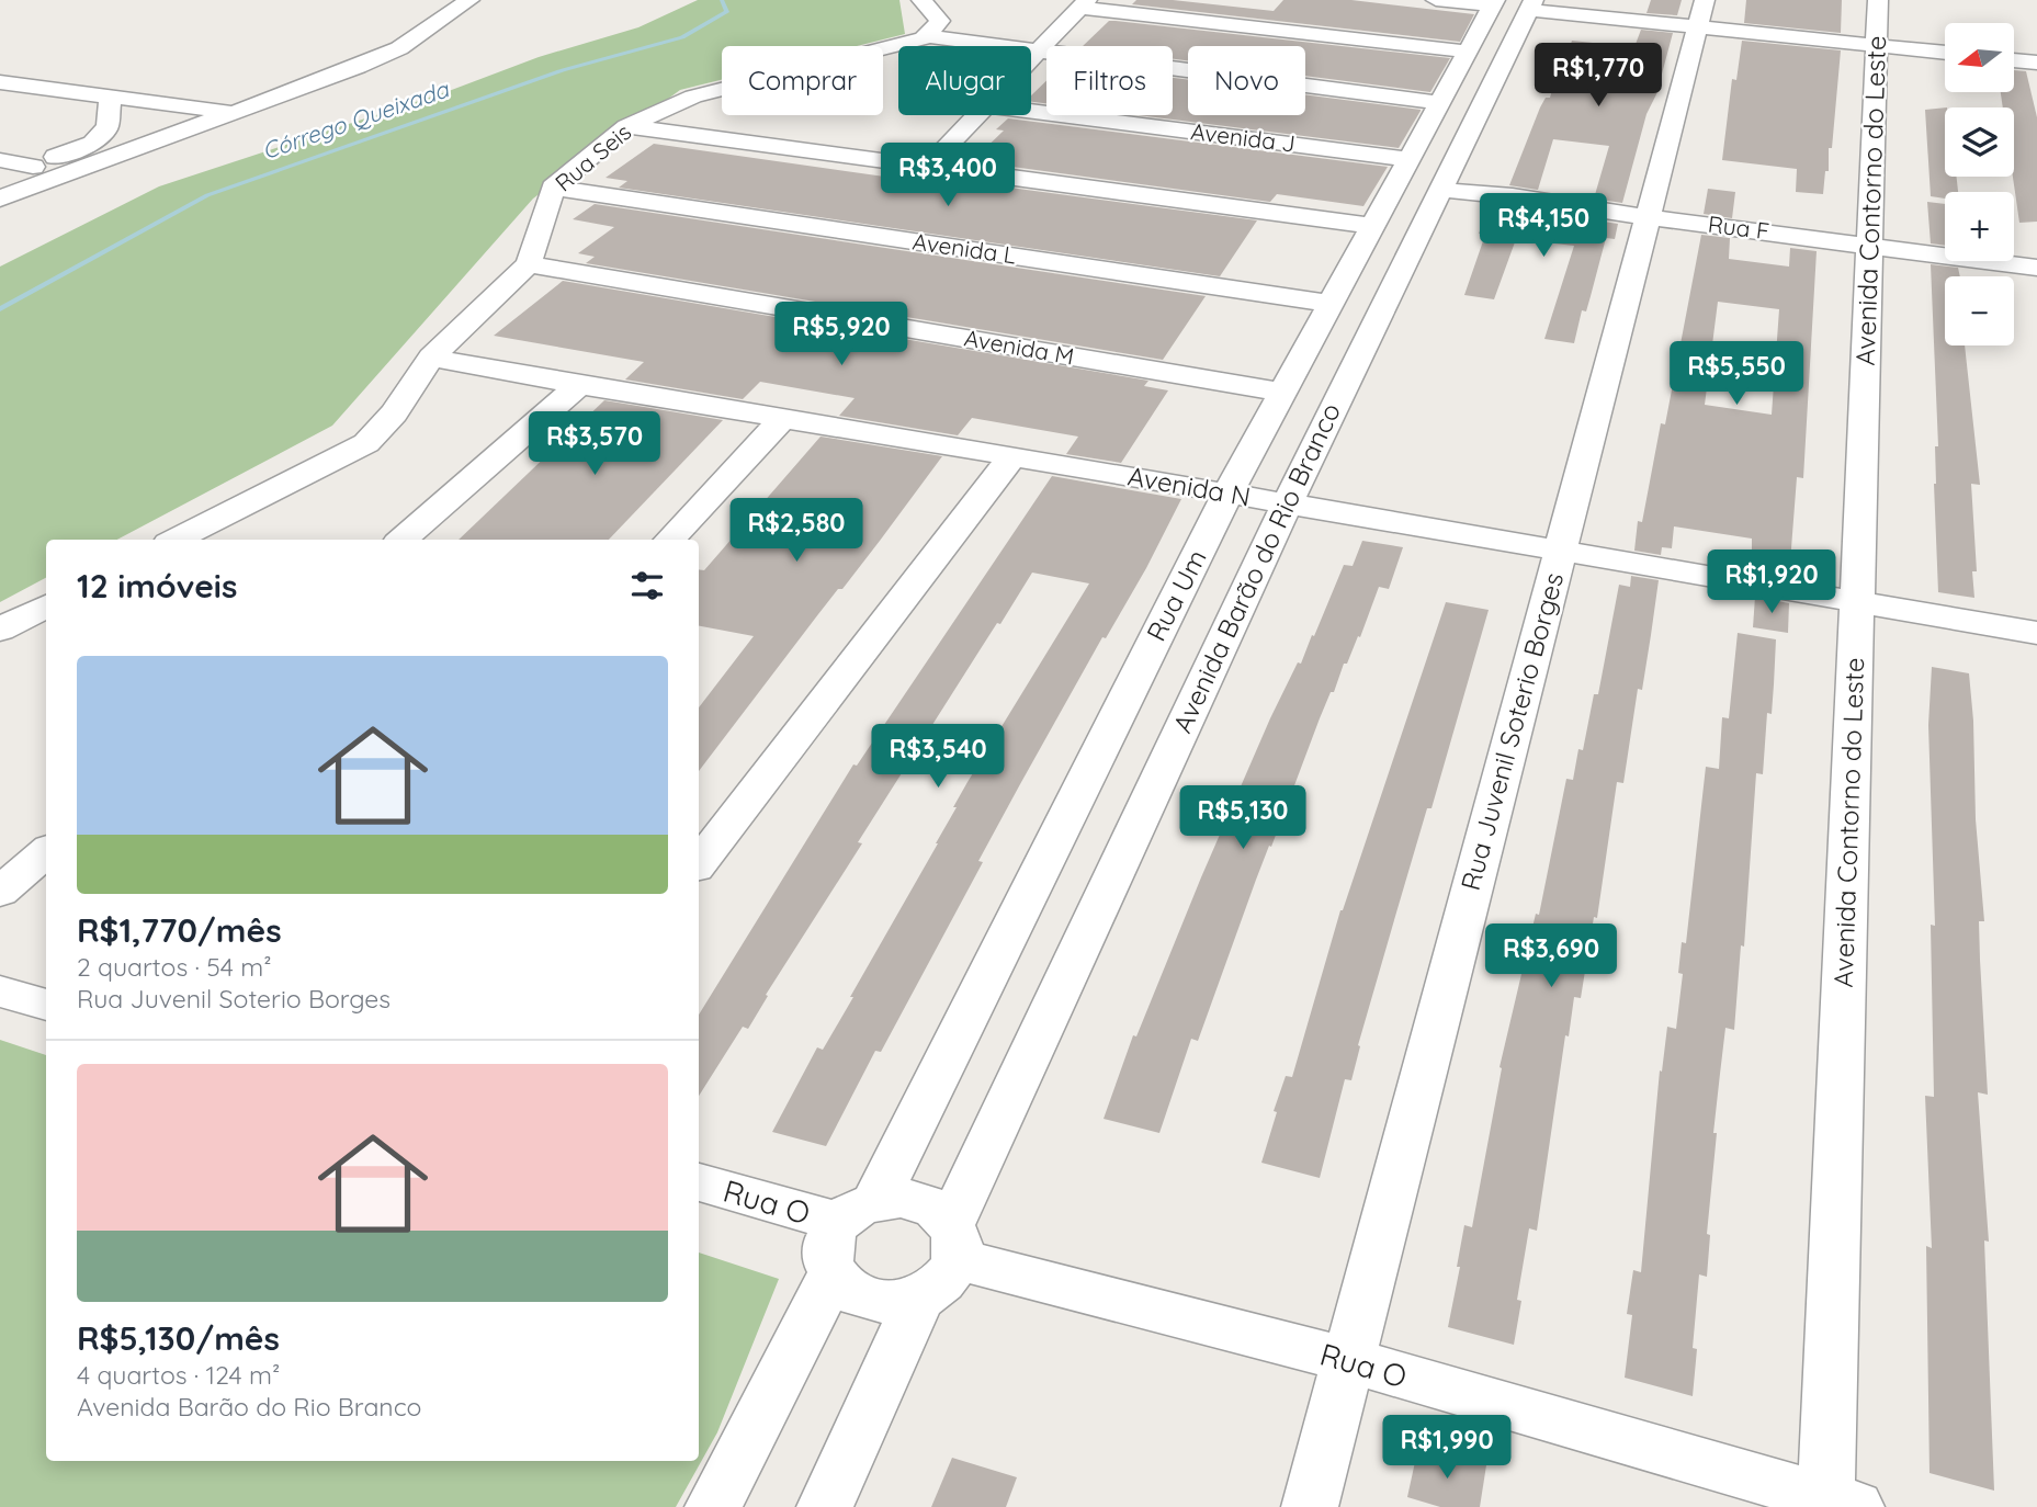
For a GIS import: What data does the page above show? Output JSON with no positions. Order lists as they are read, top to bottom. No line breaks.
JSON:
{"streets":{"street":["Avenida J","Rua Seis","Avenida Contorno do Leste","Rua F","Avenida L","Avenida M","Avenida N","Avenida Barão do Rio Branco","Rua Um","Rua Juvenil Soterio Borges","Rua O"]},"crossings":[["Avenida J","Rua Um"],["Rua Seis","Avenida L"],["Rua Seis","Avenida M"],["Rua Seis","Avenida N"],["Avenida Contorno do Leste","Rua F"],["Avenida Contorno do Leste","Avenida N"],["Avenida Contorno do Leste","Rua O"],["Rua F","Avenida Barão do Rio Branco"],["Rua F","Rua Juvenil Soterio Borges"],["Avenida L","Rua Um"],["Avenida M","Rua Um"],["Avenida N","Avenida Barão do Rio Branco"],["Avenida N","Rua Um"],["Avenida N","Rua Juvenil Soterio Borges"],["Avenida Barão do Rio Branco","Rua Um"],["Avenida Barão do Rio Branco","Rua O"],["Rua Um","Rua O"],["Rua Juvenil Soterio Borges","Rua O"]],"water":["Córrego Queixada"],"north":"left","page":{"map_buttons":["+","−"],"price":["R$1,770","R$3,400","R$4,150","R$5,920","R$5,550","R$3,570","R$2,580","R$1,920","R$3,540","R$5,130","R$3,690","R$1,990"],"chip":["Comprar","Alugar","Filtros","Novo"],"heading":"12 imóveis","list":[{"name":"R$1,770/mês","note":"2 quartos · 54 m² · Rua Juvenil Soterio Borges"},{"name":"R$5,130/mês","note":"4 quartos · 124 m² · Avenida Barão do Rio Branco"}]}}
